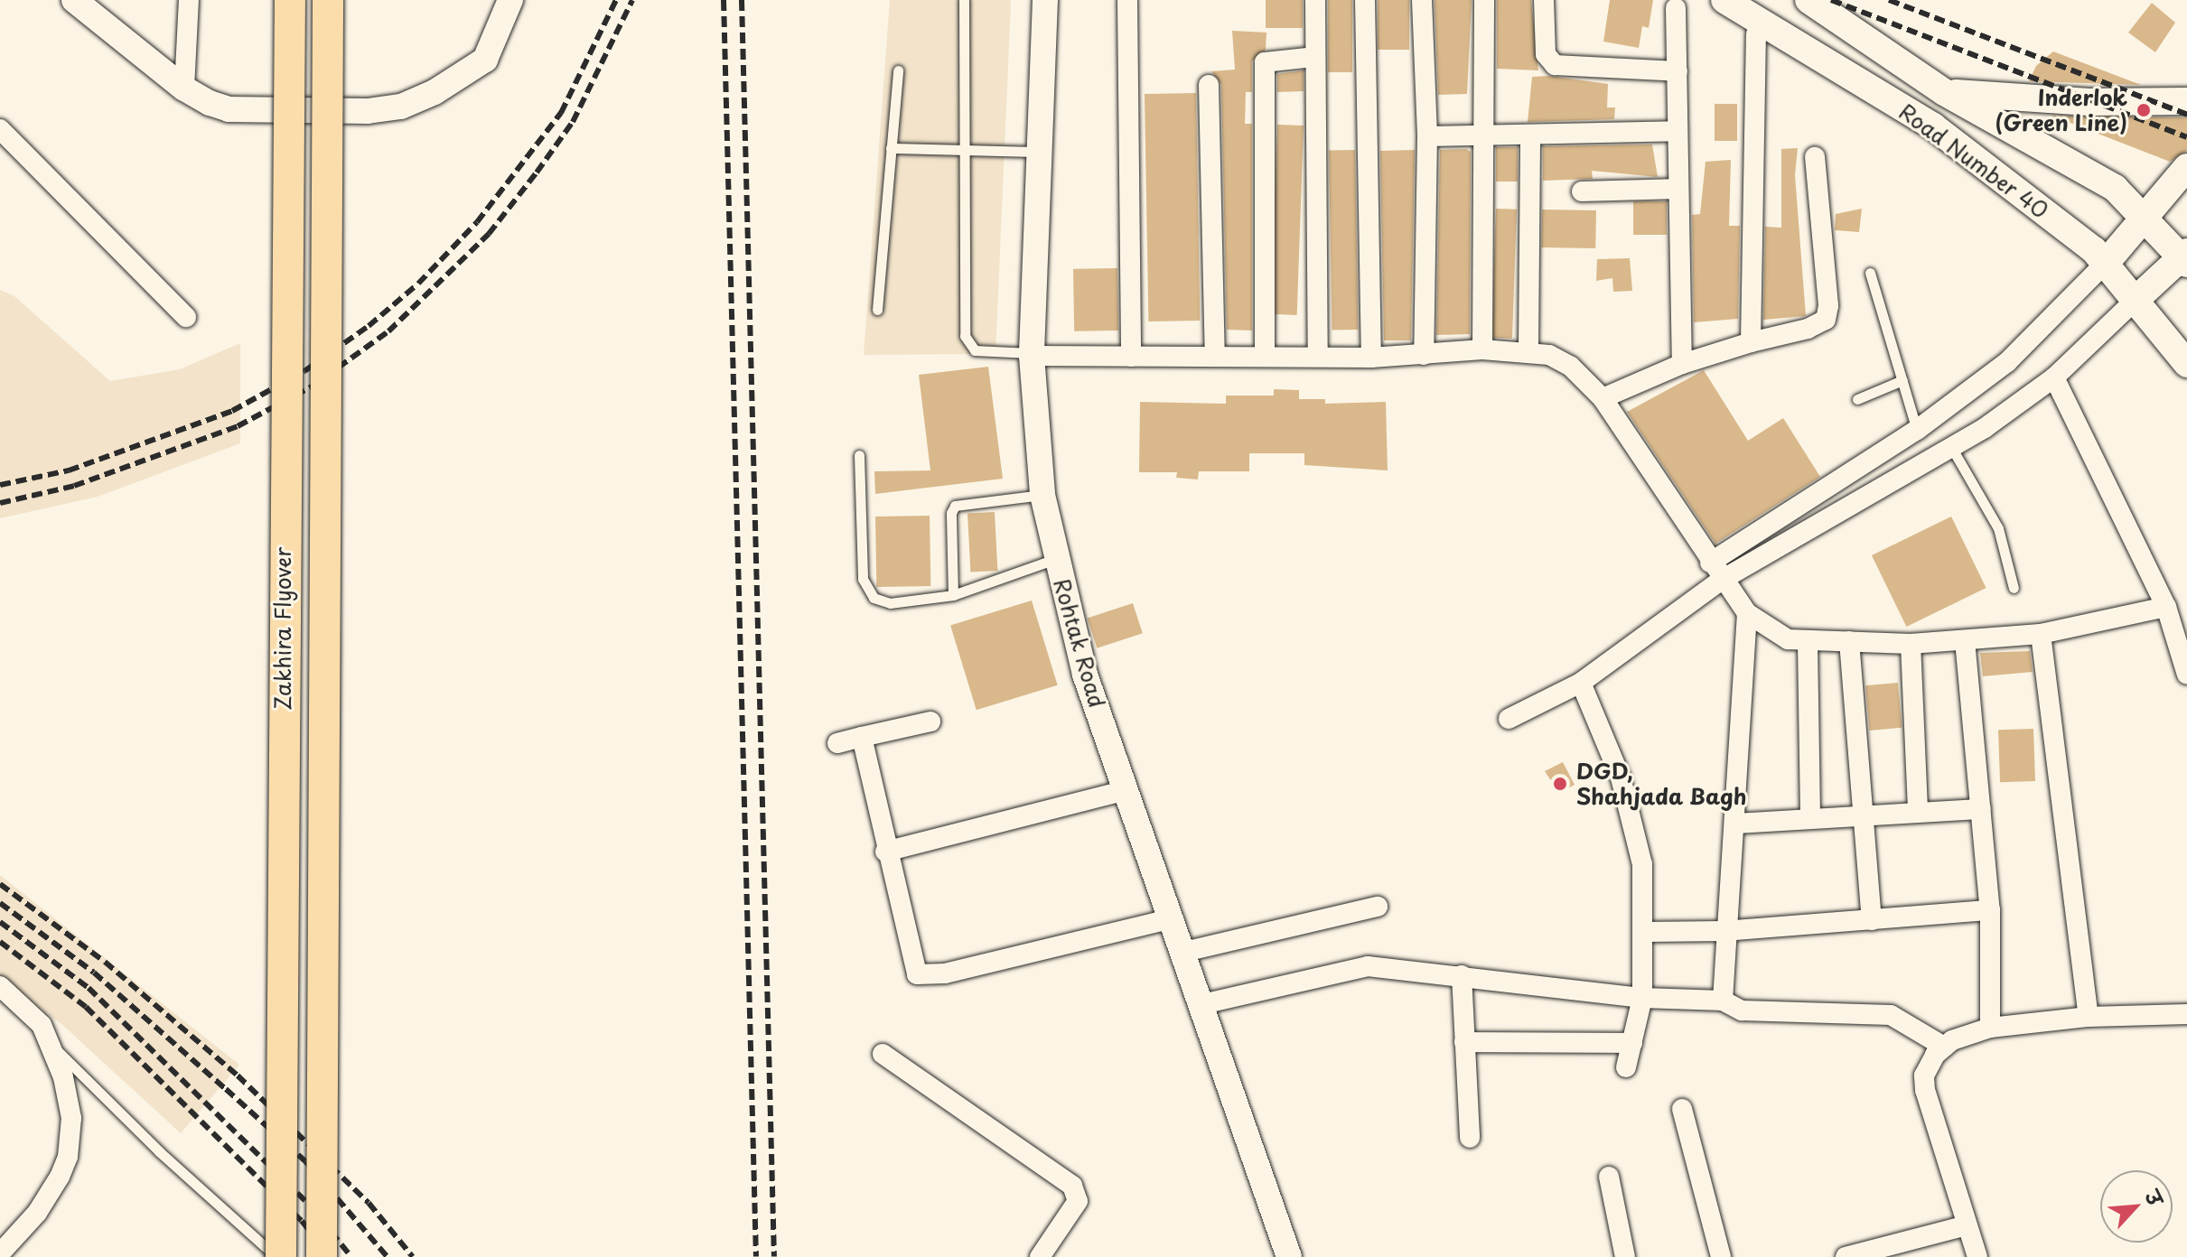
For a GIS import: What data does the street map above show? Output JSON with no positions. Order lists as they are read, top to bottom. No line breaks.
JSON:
{"streets":{"main road":["Road Number 40","Zakhira Flyover"],"street":["Rohtak Road"]},"places":["Inderlok (Green Line)","DGD, Shahjada Bagh"],"north":"top right"}
